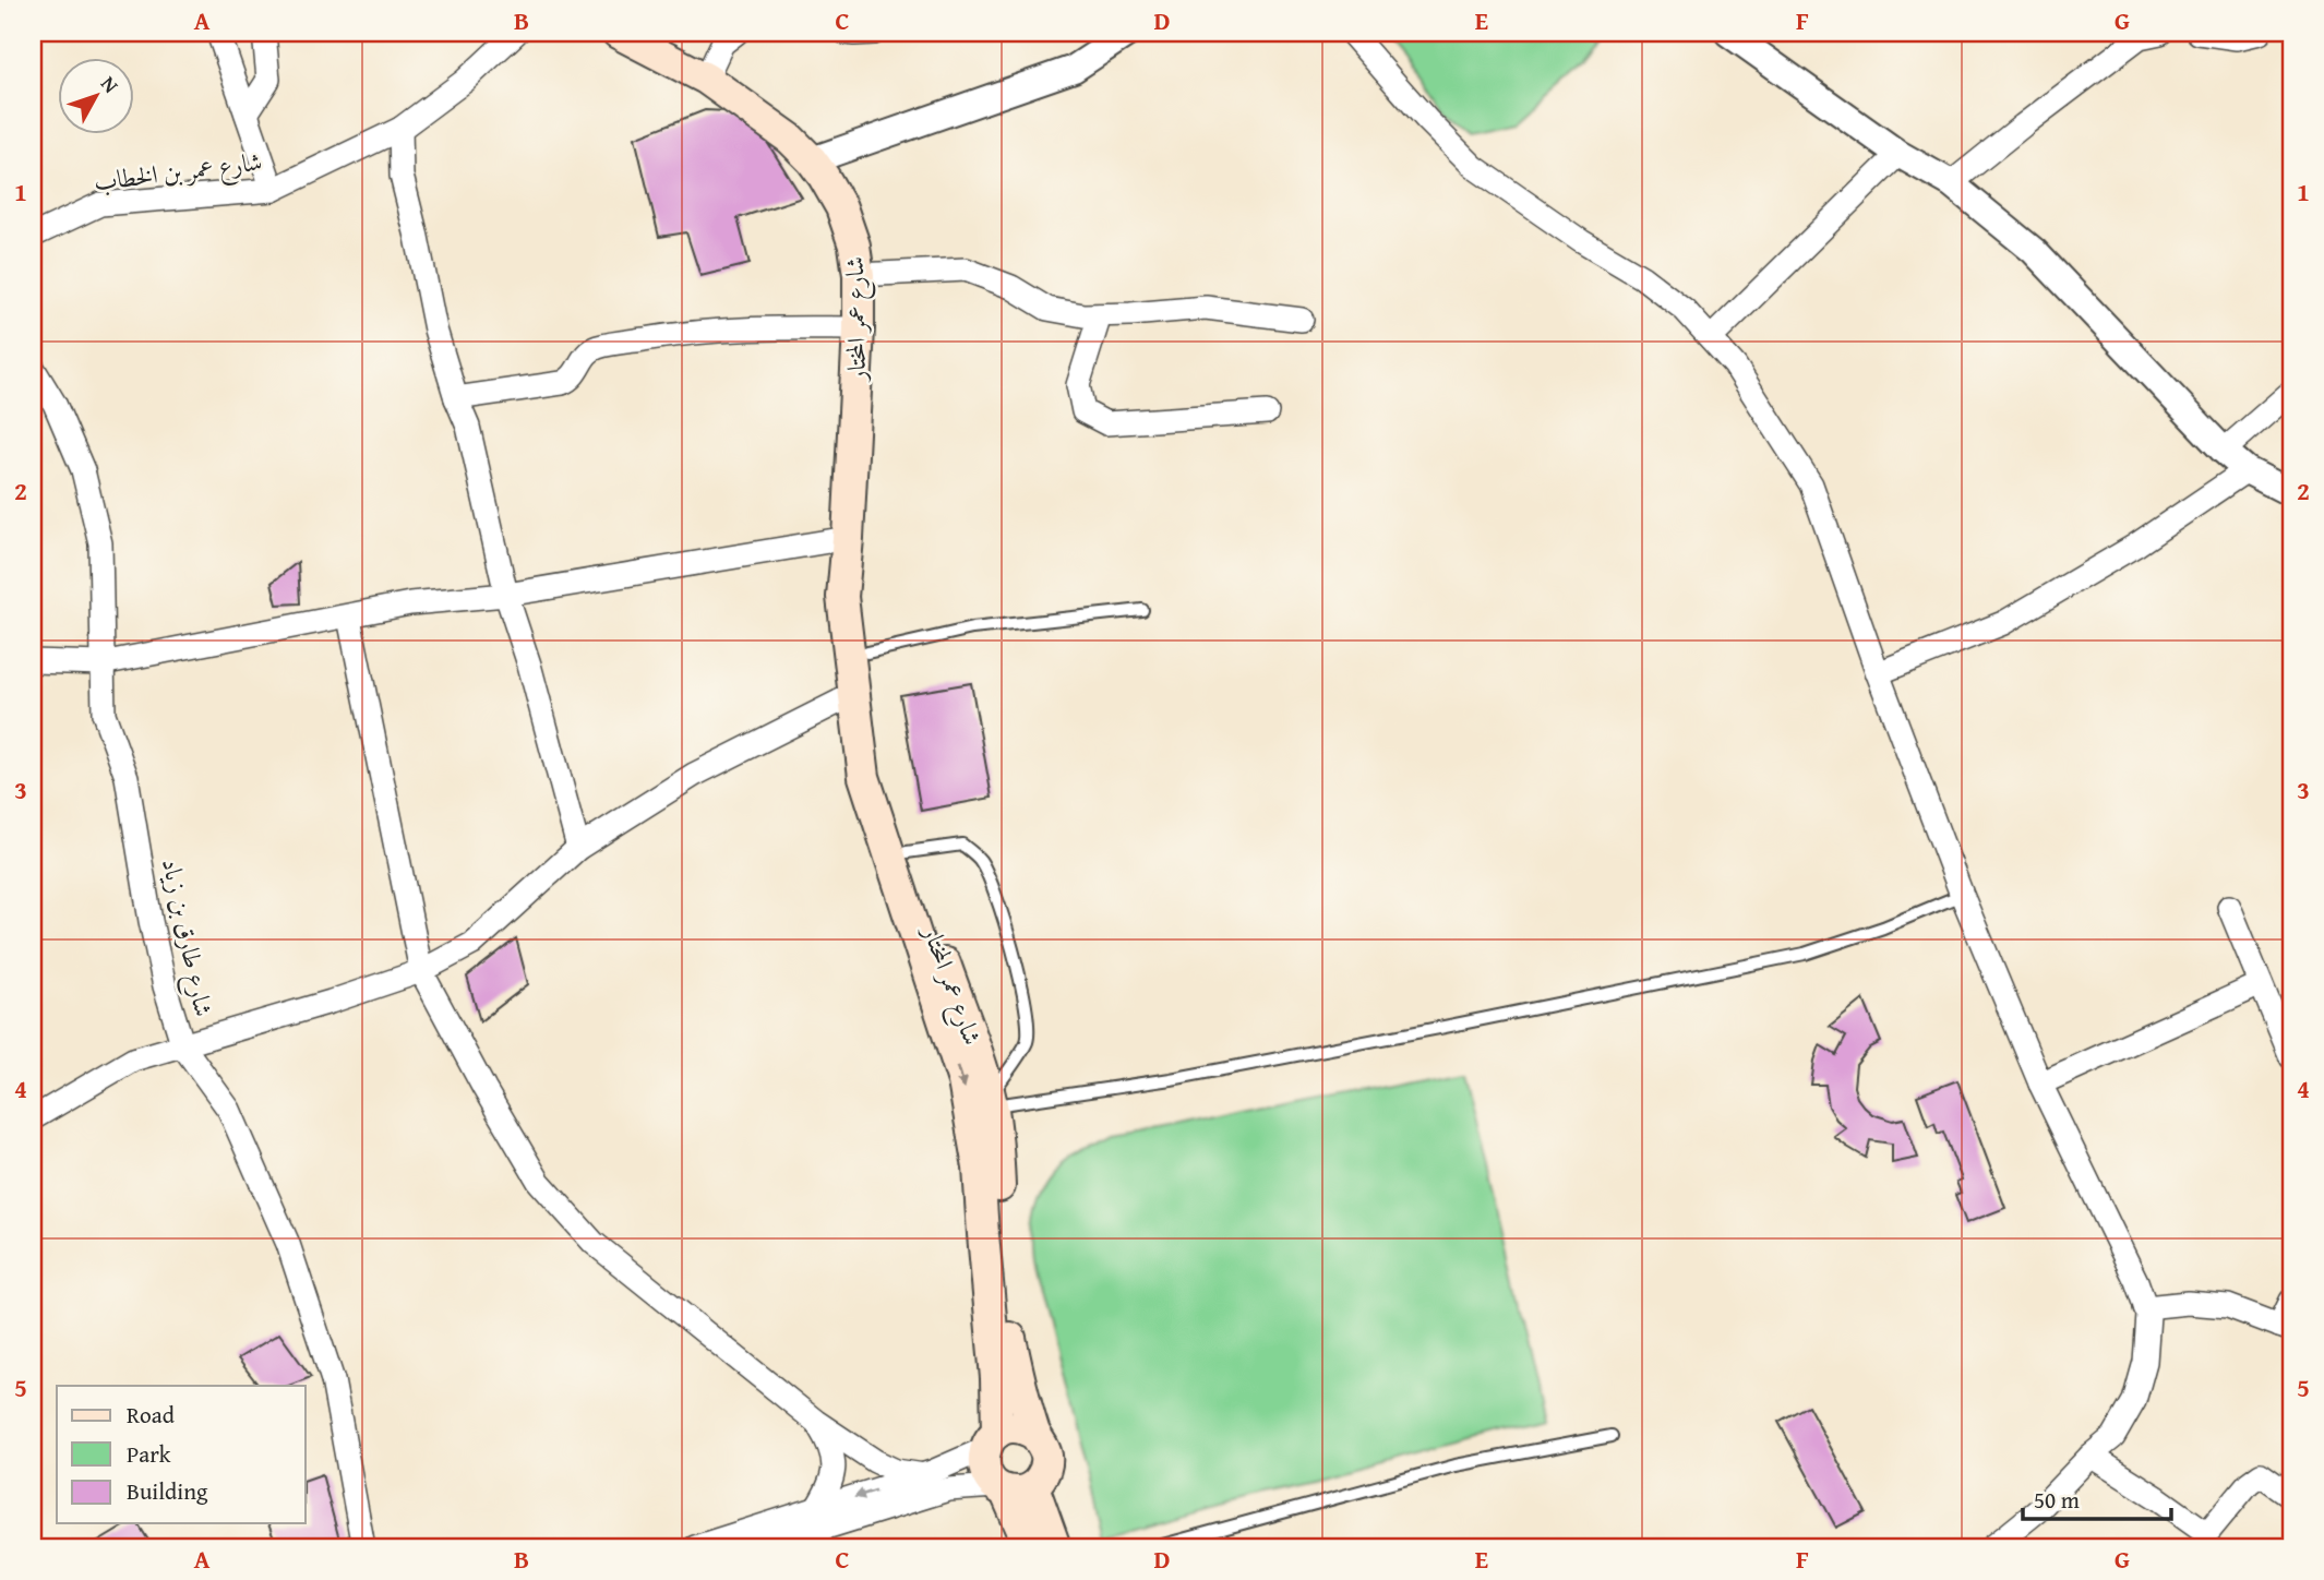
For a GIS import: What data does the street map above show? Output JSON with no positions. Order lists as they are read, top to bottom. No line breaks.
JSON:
{"streets":{"main road":["شارع عمر المختار"],"street":["شارع عمر بن الخطاب","شارع طارق بن زياد"]},"legend":["Road","Park","Building"],"scale_bar":"50 m","north":"top right","grid":{"columns":["A","B","C","D","E","F","G"],"rows":["1","2","3","4","5"]}}
